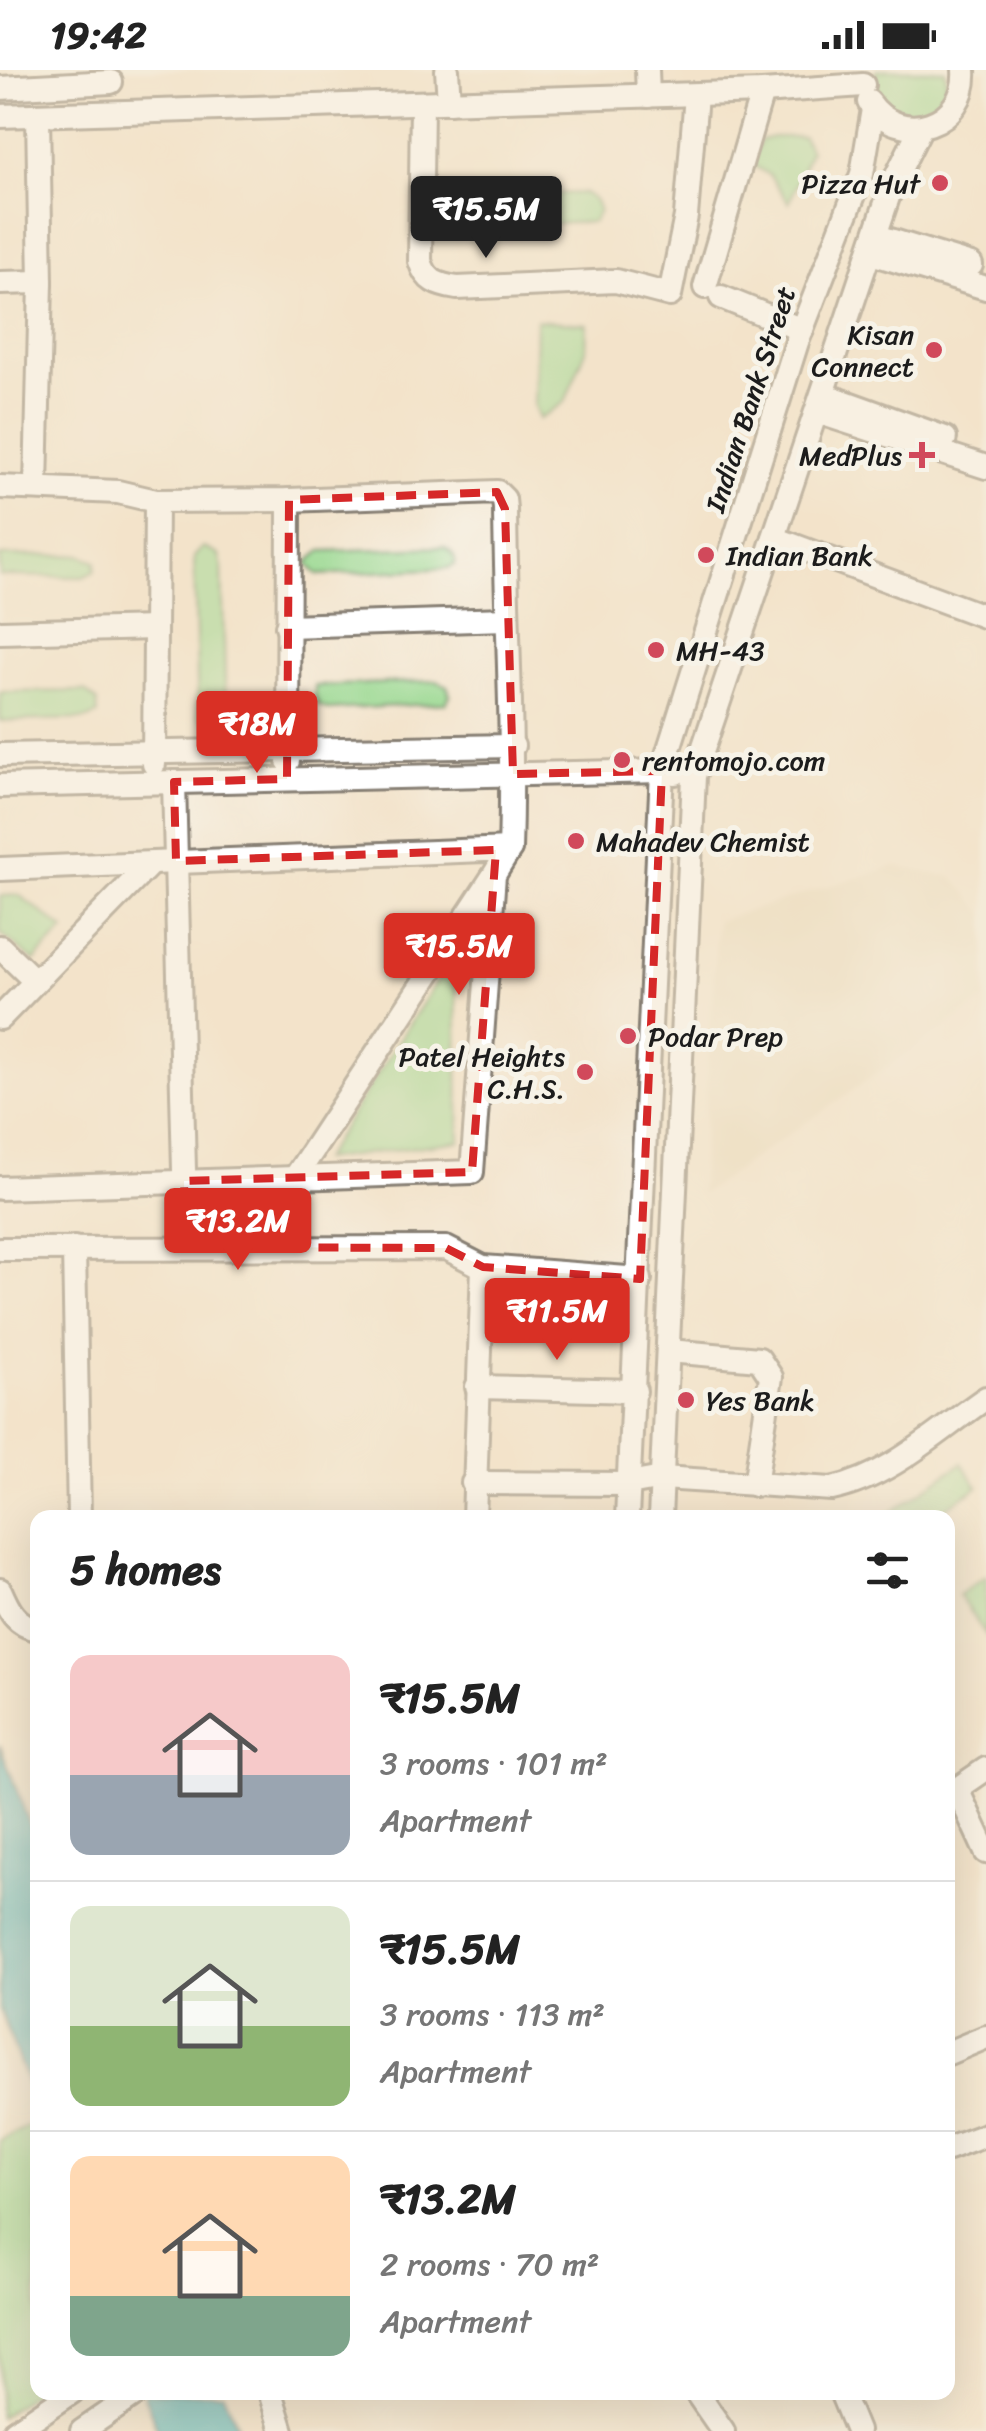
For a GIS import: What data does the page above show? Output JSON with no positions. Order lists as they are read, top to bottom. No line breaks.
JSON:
{"streets":{"street":["Indian Bank Street"]},"places":{"other":["Pizza Hut","Kisan Connect","Indian Bank","MH-43","rentomojo.com","Mahadev Chemist","Podar Prep","Patel Heights C.H.S.","Yes Bank"],"health":["MedPlus"]},"page":{"status":"19:42","price":["₹15.5M","₹18M","₹15.5M","₹13.2M","₹11.5M"],"heading":"5 homes","list":[{"name":"₹15.5M","note":"3 rooms · 101 m² · Apartment"},{"name":"₹15.5M","note":"3 rooms · 113 m² · Apartment"},{"name":"₹13.2M","note":"2 rooms · 70 m² · Apartment"}]}}
